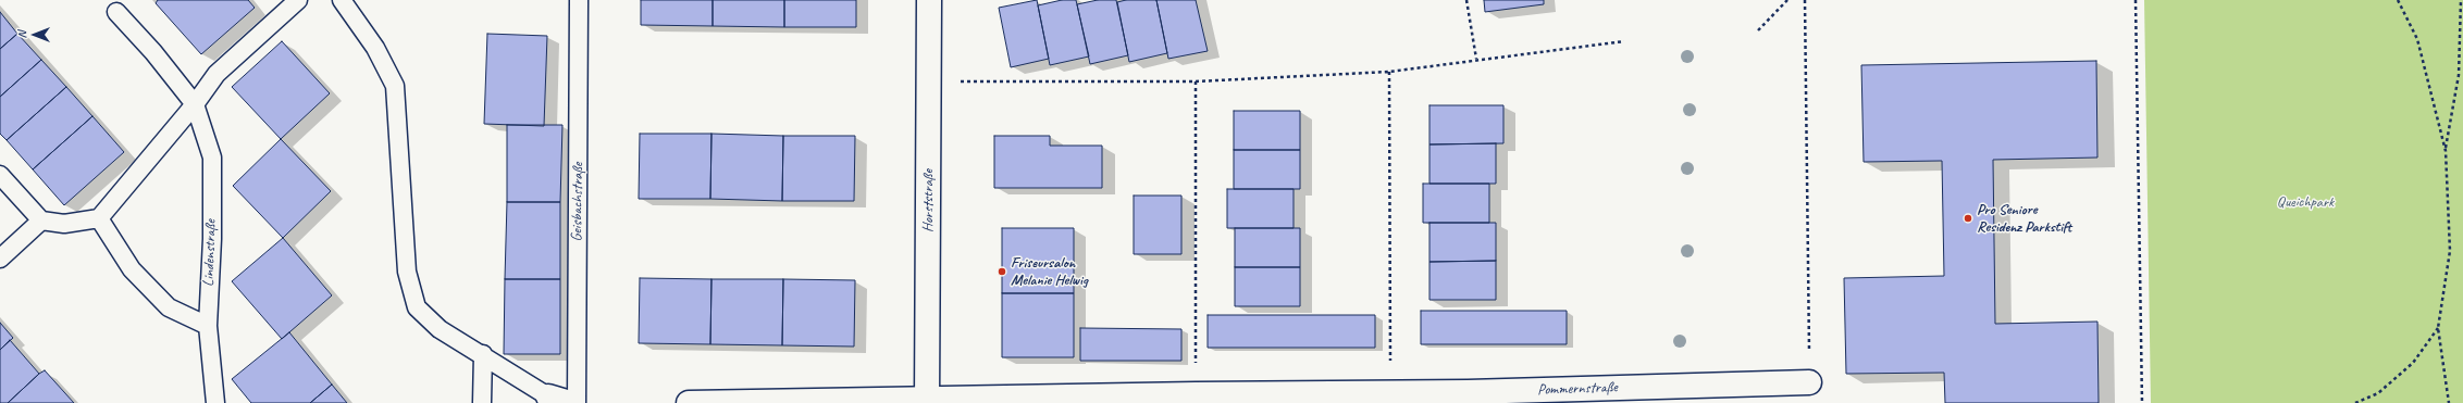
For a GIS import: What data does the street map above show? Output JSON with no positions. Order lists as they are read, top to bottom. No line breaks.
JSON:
{"streets":{"street":["Horststraße","Pommernstraße"],"lane":["Geisbachstraße","Lindenstraße"]},"crossings":[["Horststraße","Pommernstraße"]],"parks":["Queichpark"],"places":["Pro Seniore Residenz Parkstift","Friseursalon Melanie Helwig"],"north":"left"}
